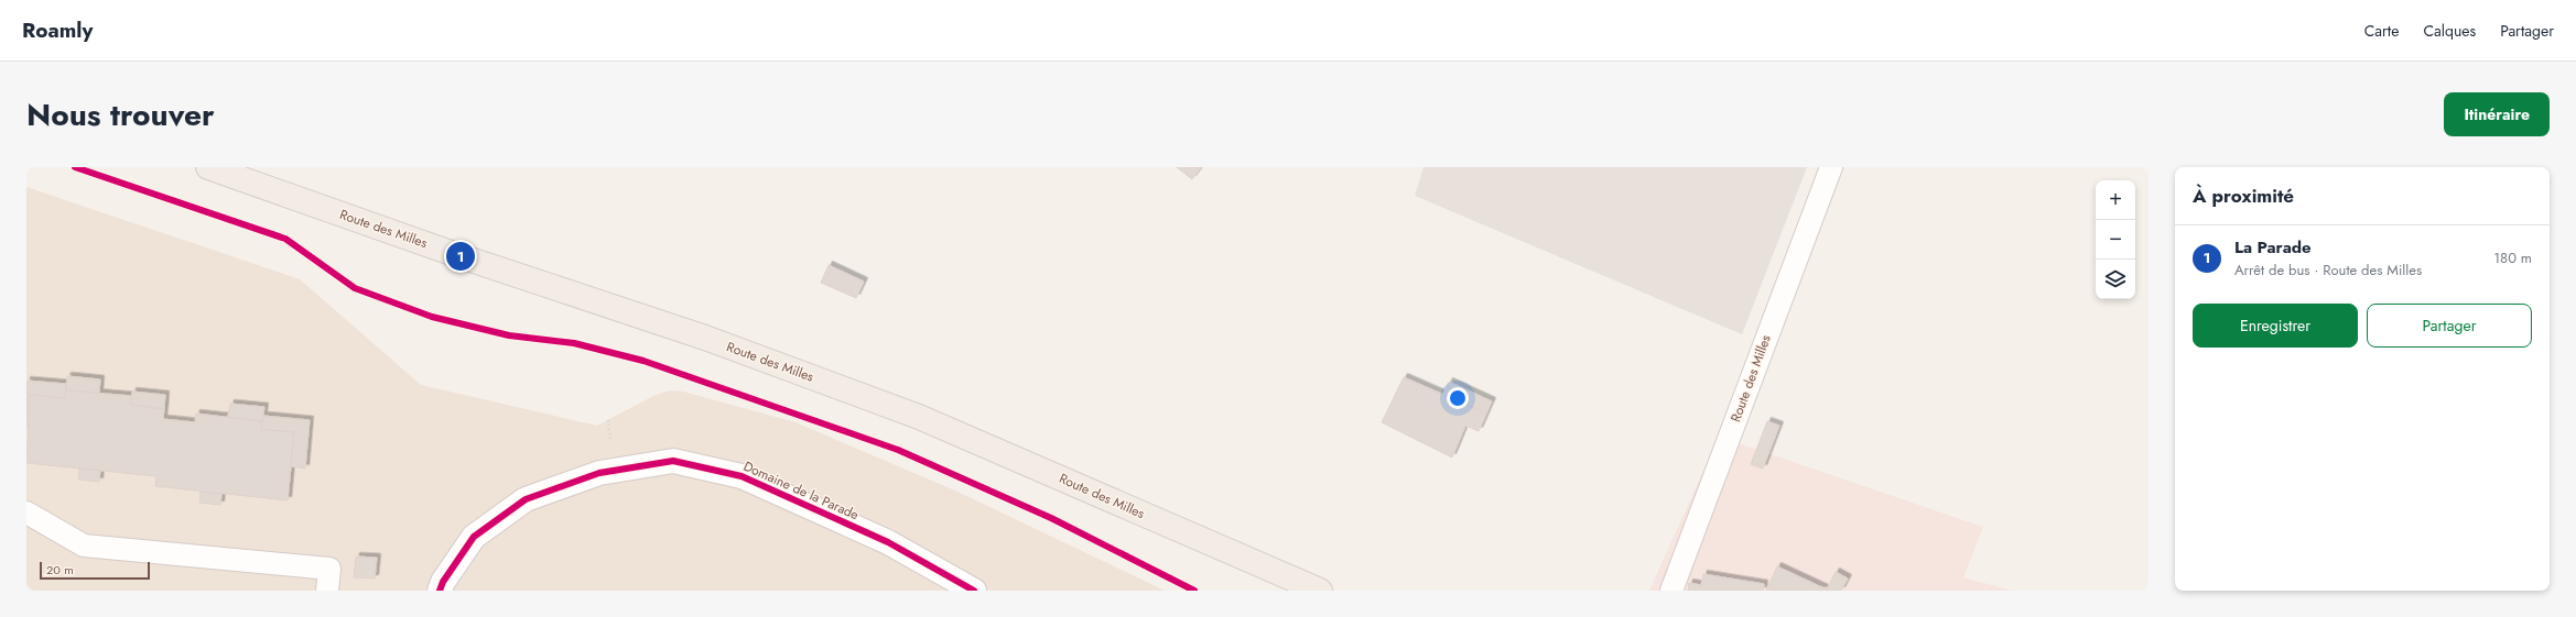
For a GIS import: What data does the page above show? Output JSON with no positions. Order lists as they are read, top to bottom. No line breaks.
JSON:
{"streets":{"main road":["Route des Milles"],"street":["Domaine de la Parade"]},"scale_bar":"20 m","page":{"header":"Roamly","nav":["Carte","Calques","Partager"],"title":"Nous trouver","buttons":["Itinéraire",["Enregistrer","Partager"]],"heading":"À proximité","map_buttons":["+","−"],"list":[{"mark":"1","name":"La Parade","note":"Arrêt de bus · Route des Milles","value":"180 m"}],"pins":"1","scale":"20 m"}}
